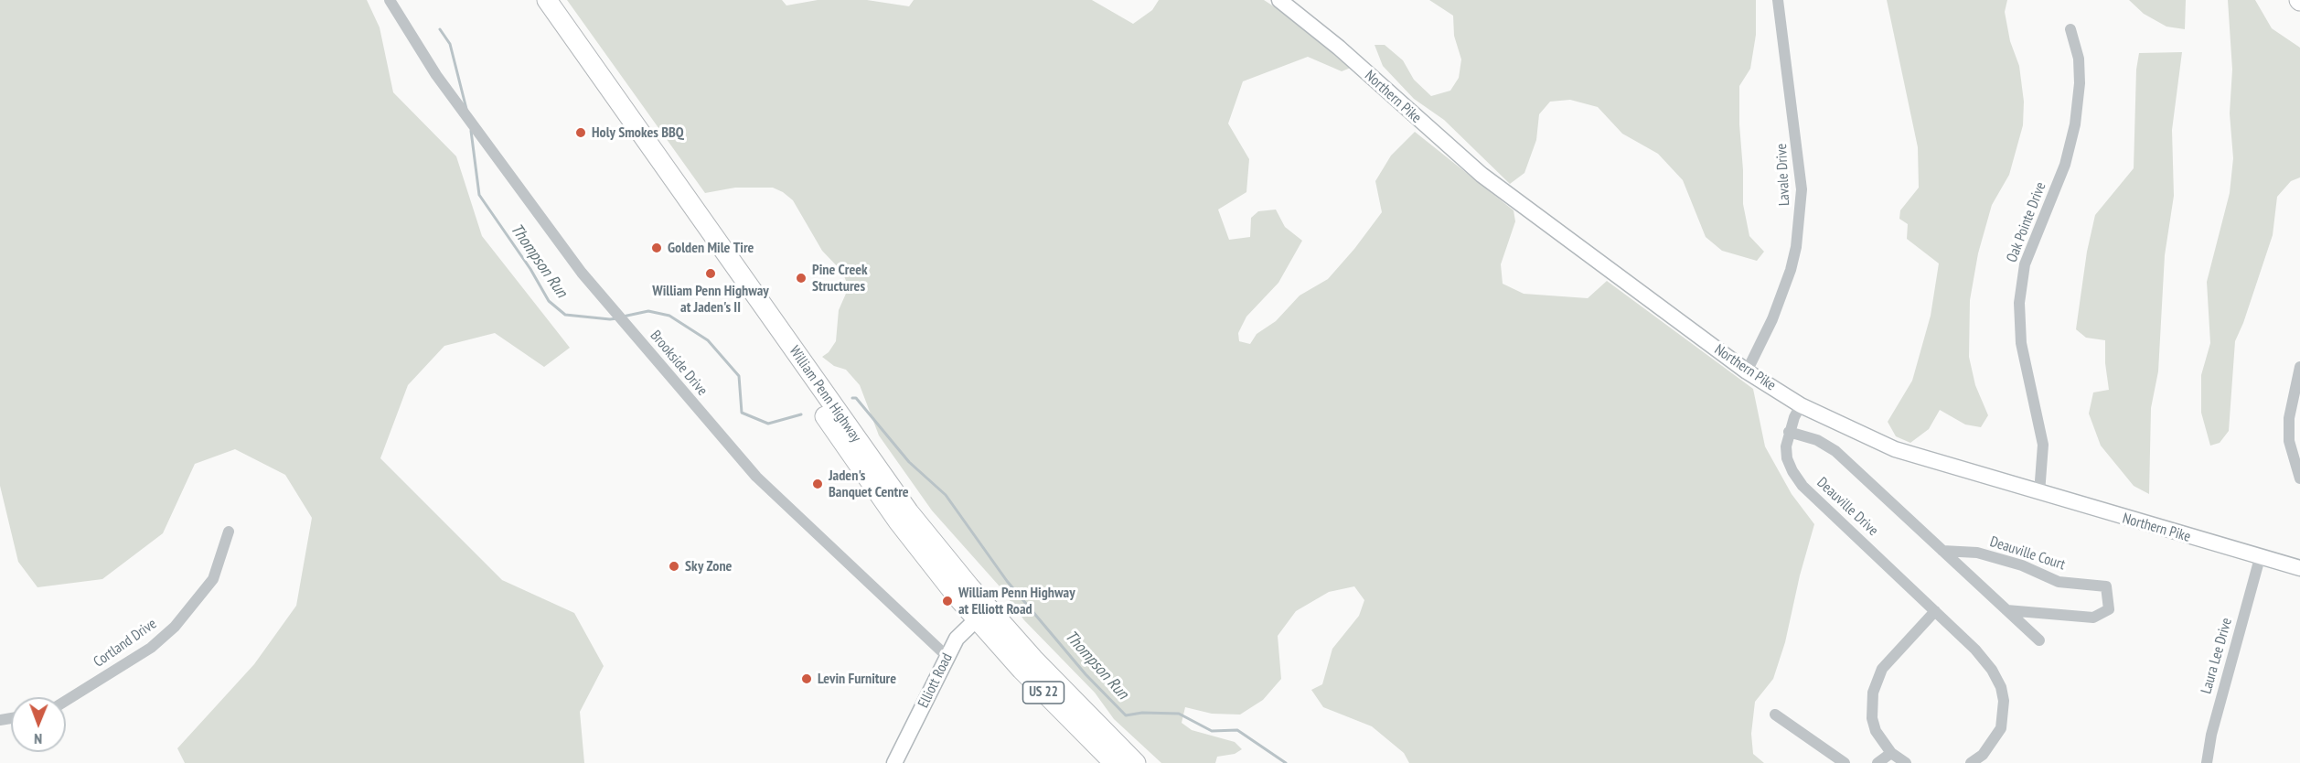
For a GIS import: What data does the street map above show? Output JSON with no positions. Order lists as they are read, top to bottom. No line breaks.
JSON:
{"streets":{"highway":["William Penn Highway","US 22"],"main road":["Northern Pike","Elliott Road"],"street":["Lavale Drive","Oak Pointe Drive","Brookside Drive","Deauville Drive","Deauville Court","Cortland Drive","Laura Lee Drive"]},"crossings":[["Northern Pike","Lavale Drive"],["Northern Pike","Oak Pointe Drive"],["Northern Pike","Deauville Drive"],["Northern Pike","Laura Lee Drive"],["Brookside Drive","Elliott Road"],["William Penn Highway","Elliott Road"]],"water":["Thompson Run"],"places":["Holy Smokes BBQ","Golden Mile Tire","William Penn Highway at Jaden's II","Pine Creek Structures","Jaden's Banquet Centre","Sky Zone","William Penn Highway at Elliott Road","Levin Furniture"],"north":"bottom"}
